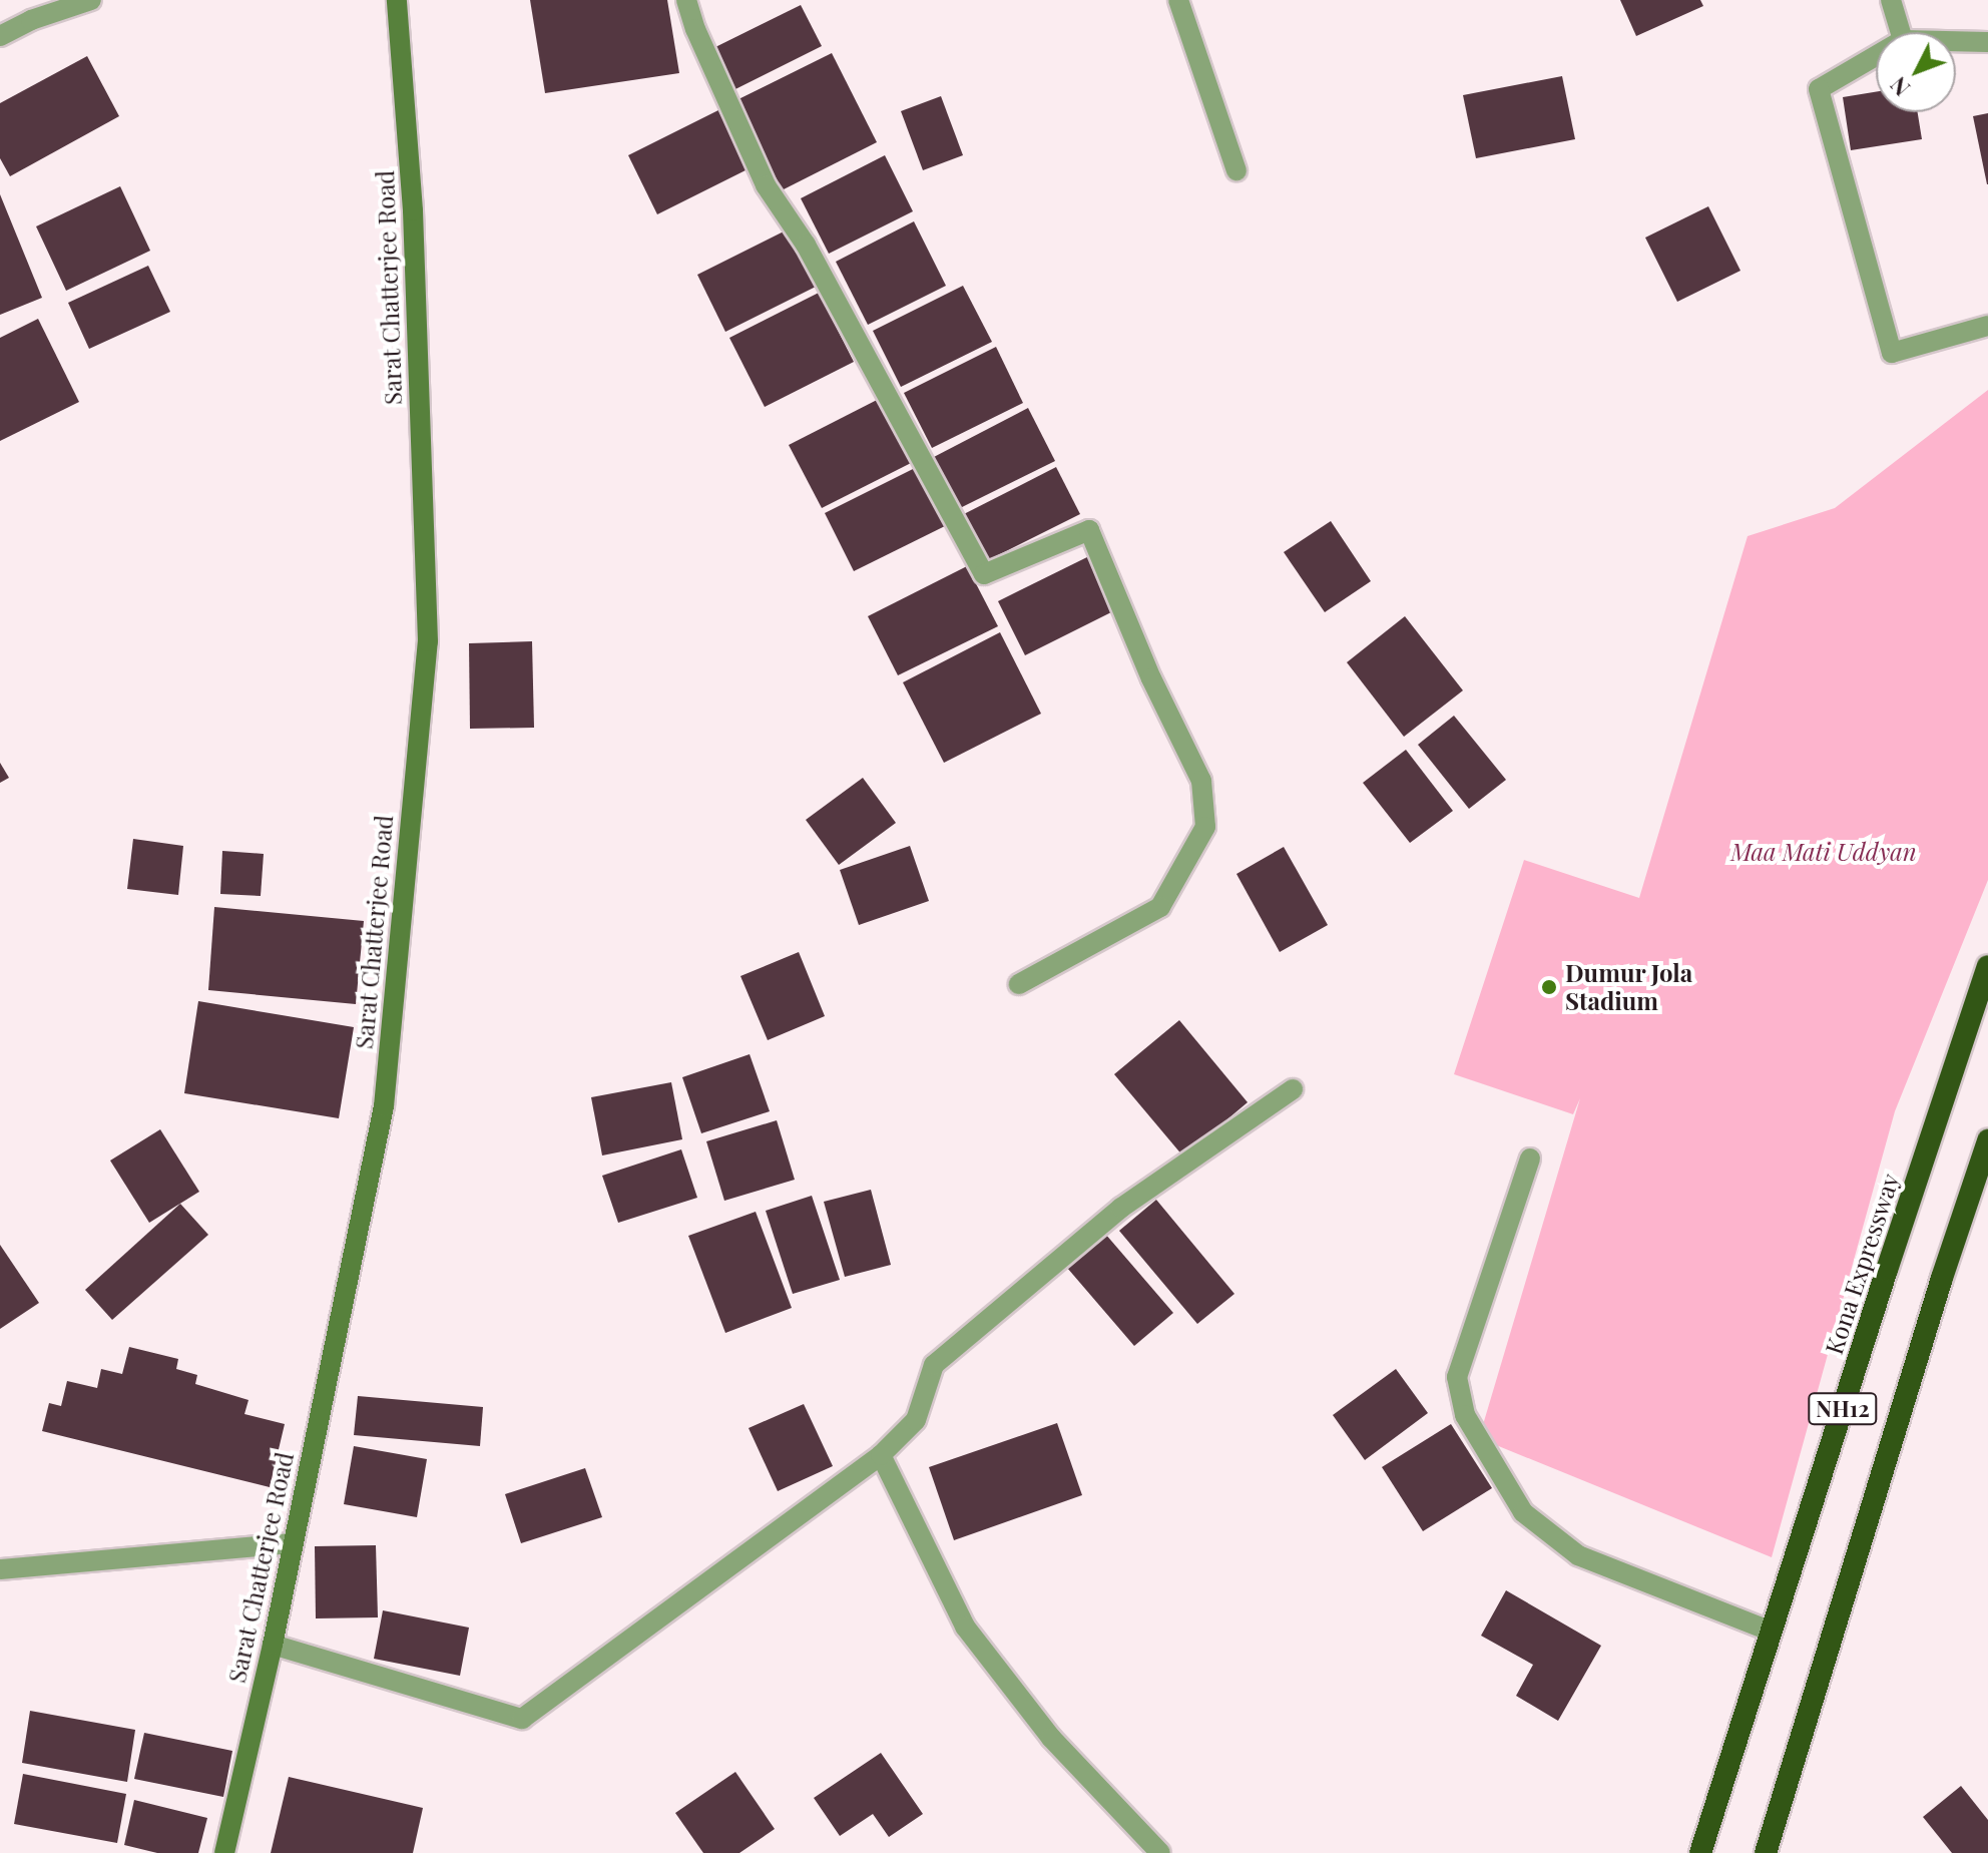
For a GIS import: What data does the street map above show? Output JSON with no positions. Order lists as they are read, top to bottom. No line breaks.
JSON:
{"streets":{"highway":["Kona Expressway","NH12"],"main road":["Sarat Chatterjee Road"]},"parks":["Maa Mati Uddyan"],"places":["Dumur Jola Stadium"],"north":"bottom left"}
